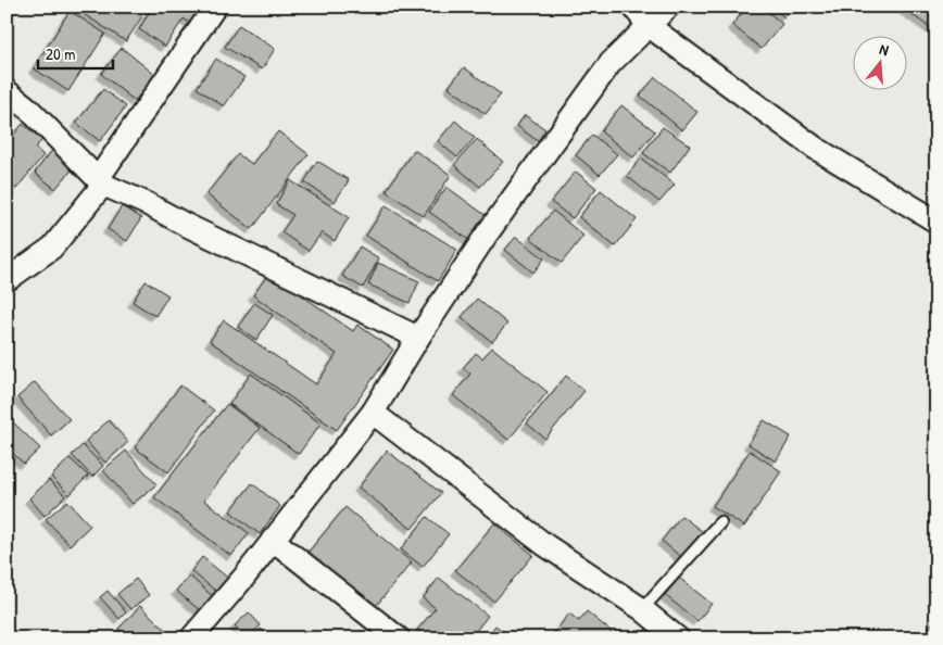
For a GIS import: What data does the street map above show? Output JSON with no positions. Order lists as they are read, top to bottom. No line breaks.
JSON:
{"scale_bar":"20 m","north":"top"}
